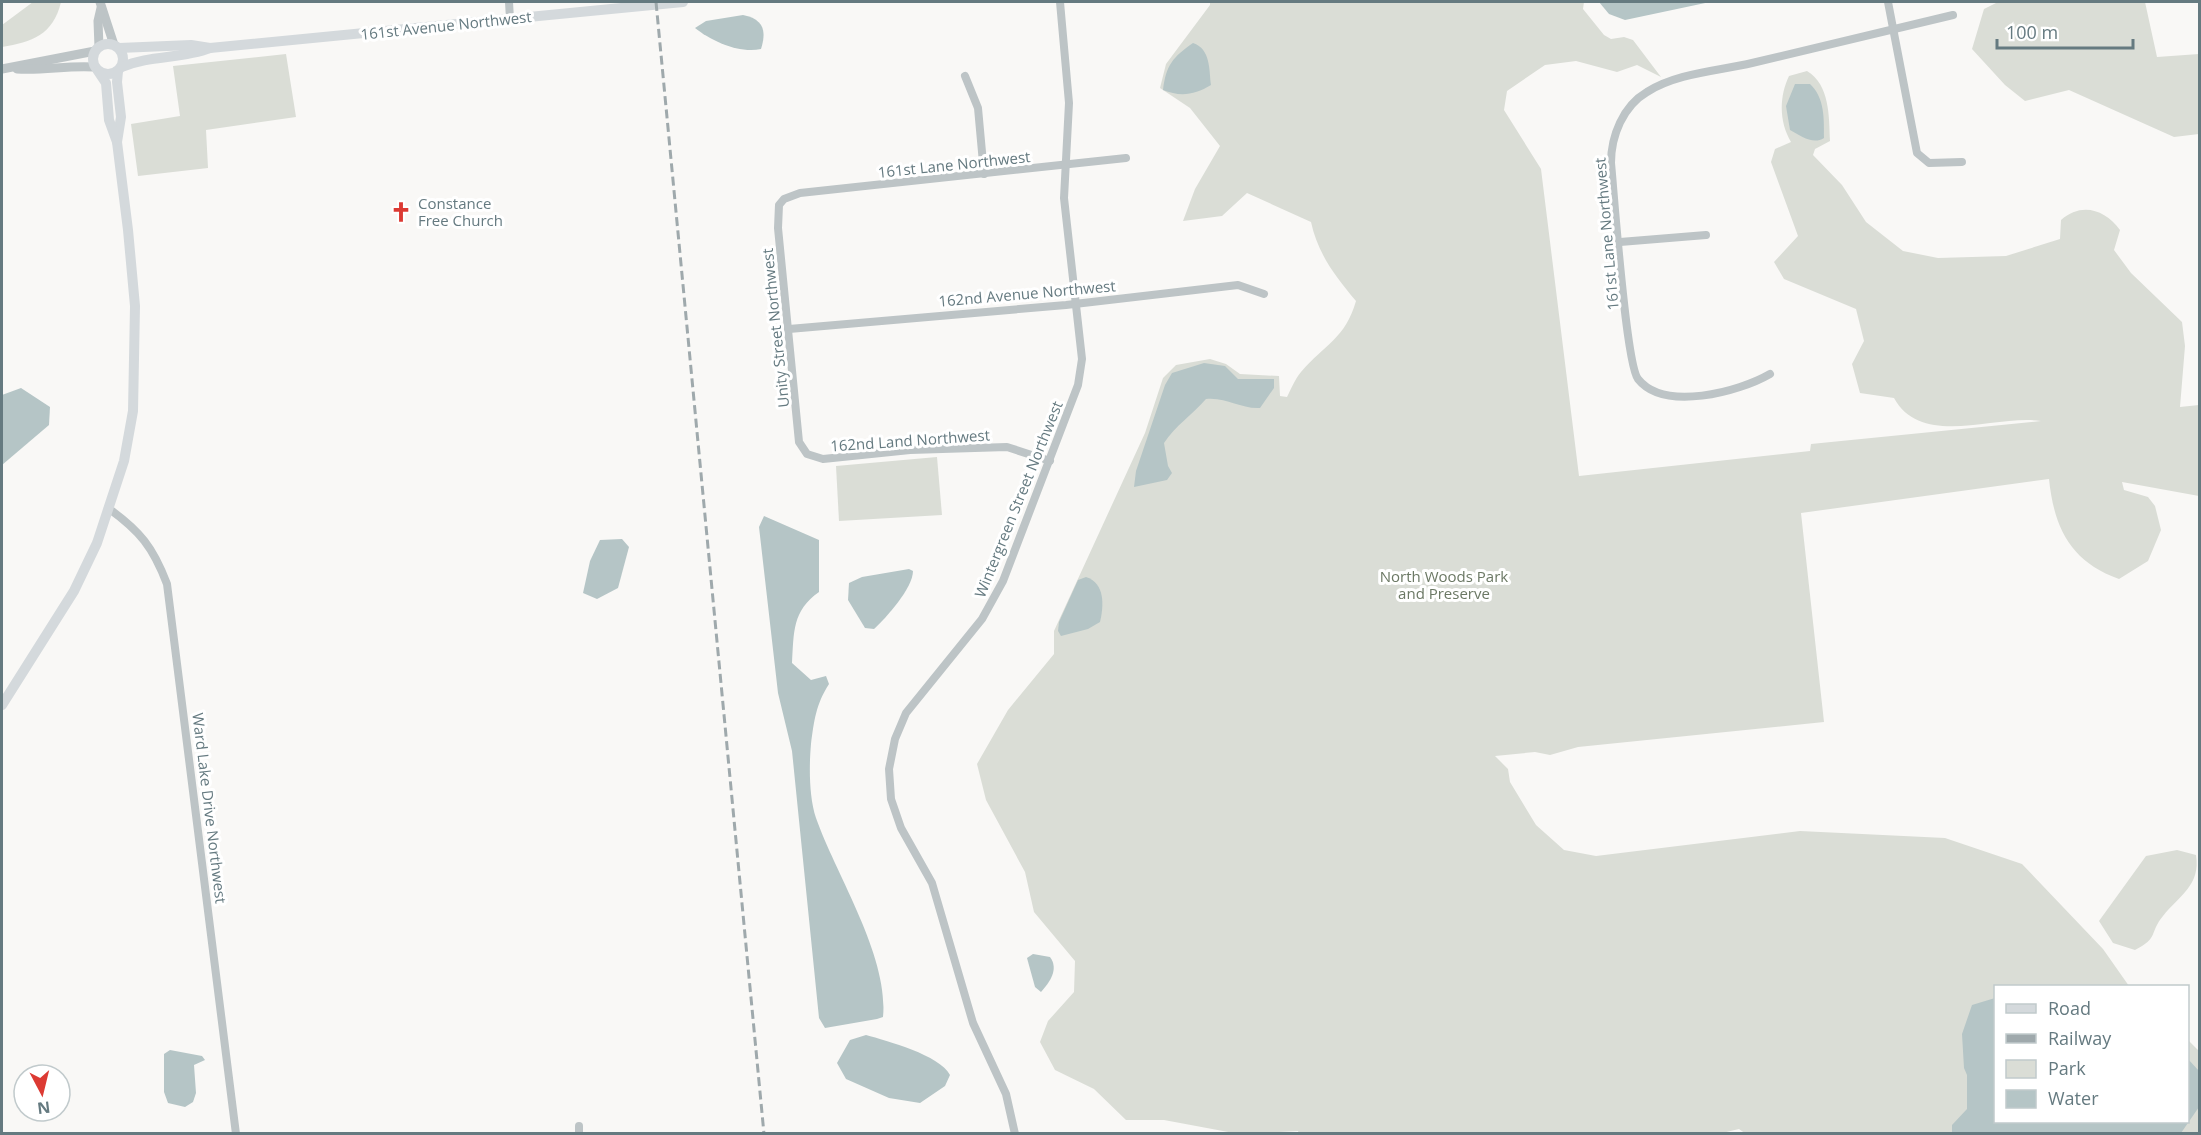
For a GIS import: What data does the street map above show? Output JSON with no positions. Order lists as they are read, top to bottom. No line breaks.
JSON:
{"streets":{"main road":["161st Avenue Northwest"],"street":["161st Lane Northwest","162nd Avenue Northwest","Unity Street Northwest","162nd Land Northwest","Wintergreen Street Northwest","Ward Lake Drive Northwest"]},"crossings":[["161st Lane Northwest","Unity Street Northwest"],["161st Lane Northwest","Wintergreen Street Northwest"],["162nd Avenue Northwest","Unity Street Northwest"],["162nd Avenue Northwest","Wintergreen Street Northwest"],["Unity Street Northwest","162nd Land Northwest"],["162nd Land Northwest","Wintergreen Street Northwest"]],"parks":["North Woods Park and Preserve"],"places":{"church":["Constance Free Church"]},"legend":["Road","Railway","Park","Water"],"scale_bar":"100 m","north":"bottom"}
